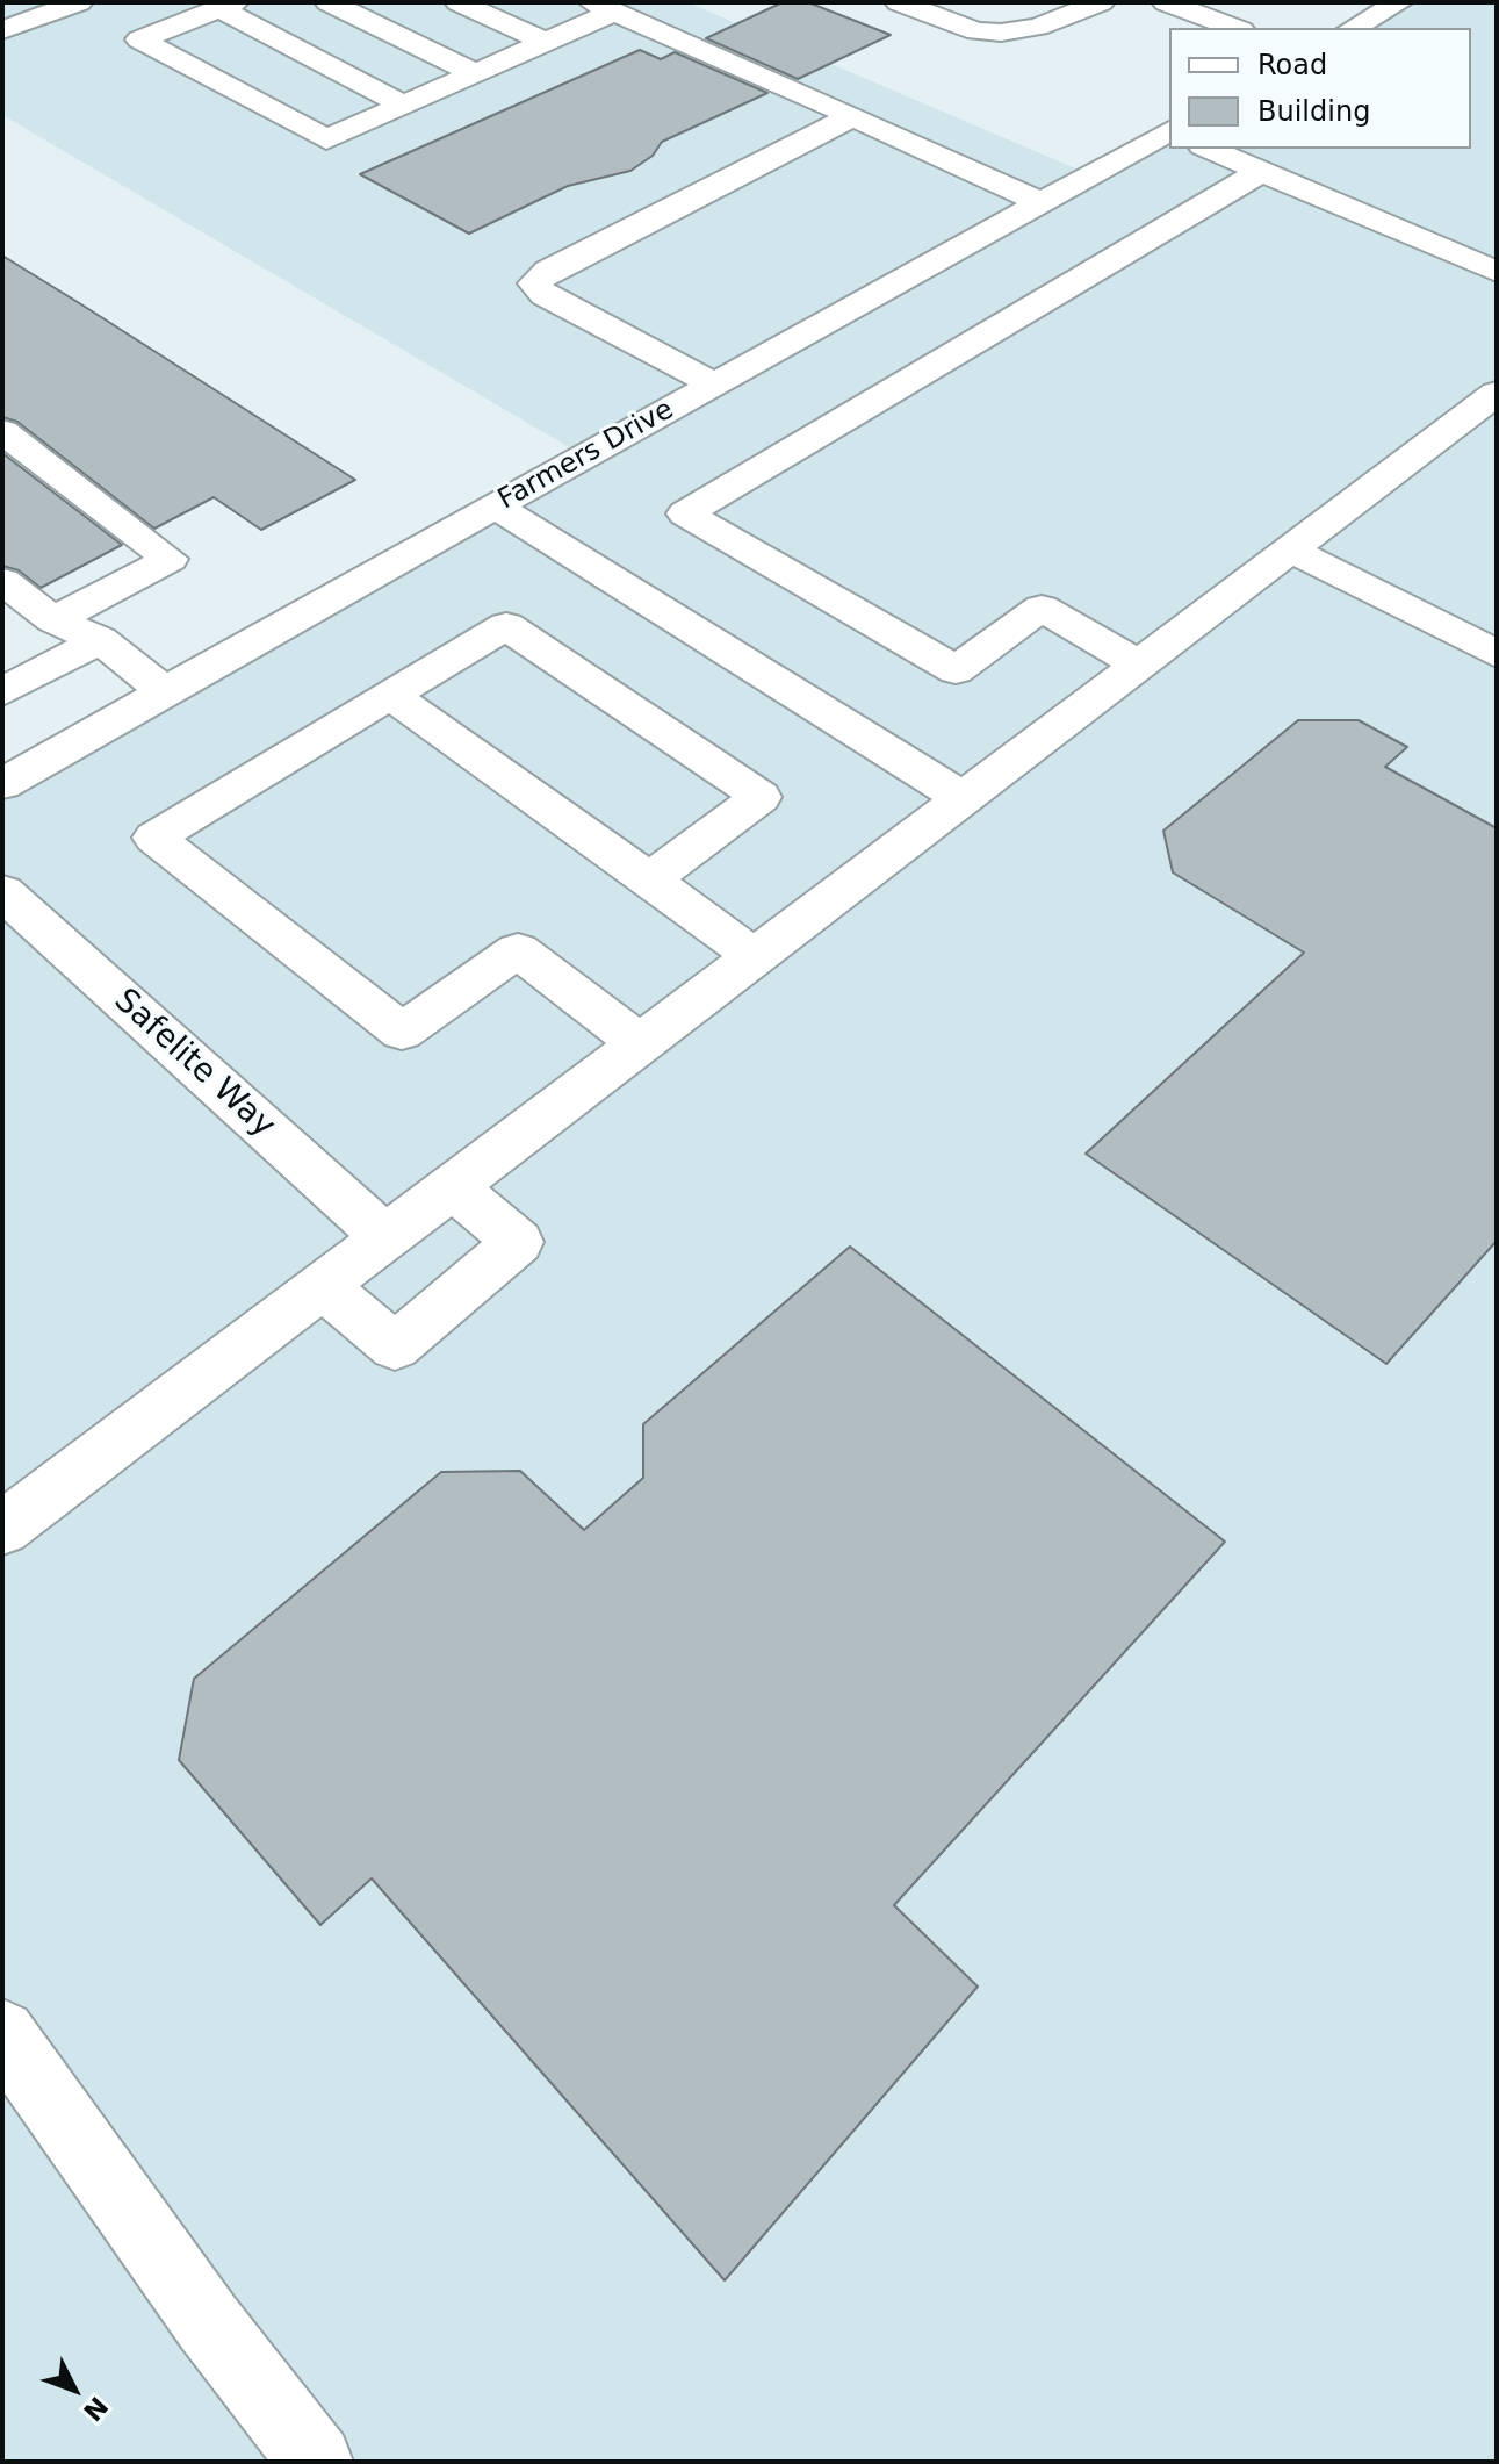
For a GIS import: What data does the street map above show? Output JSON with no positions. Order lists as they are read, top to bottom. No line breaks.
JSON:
{"streets":{"street":["Farmers Drive","Safelite Way"]},"legend":["Road","Building"],"north":"bottom right"}
